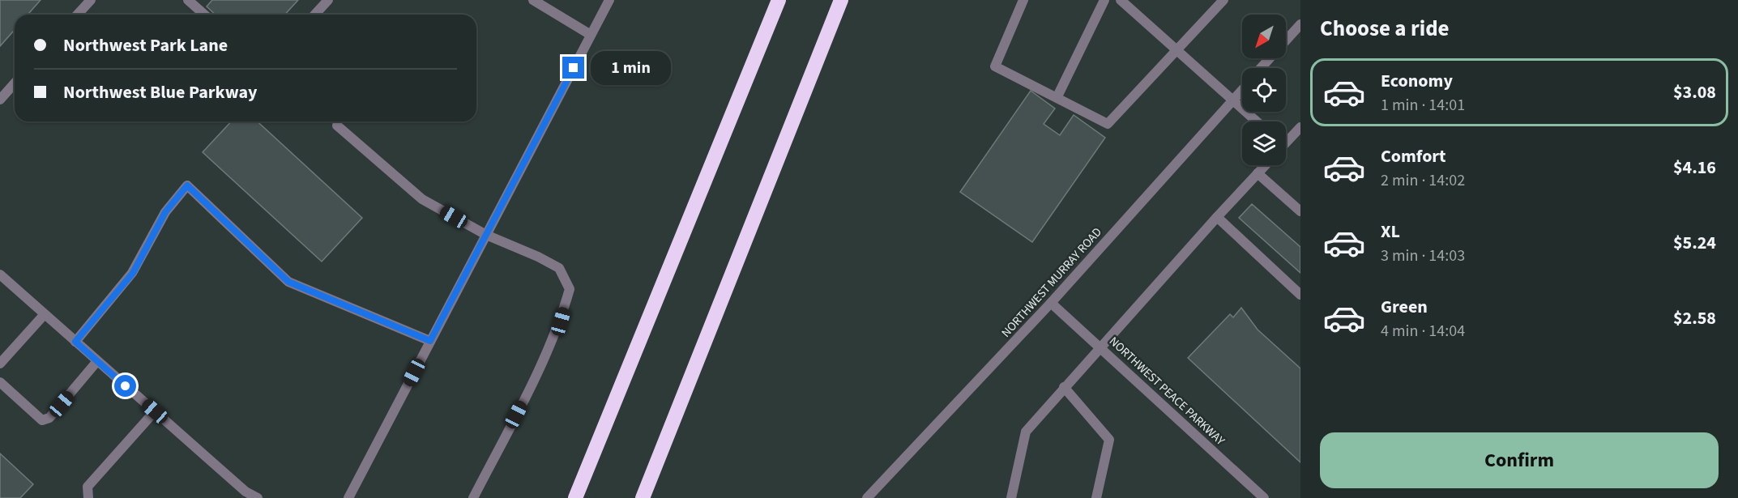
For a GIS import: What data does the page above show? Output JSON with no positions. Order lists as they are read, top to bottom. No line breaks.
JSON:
{"streets":{"street":["NORTHWEST MURRAY ROAD","NORTHWEST PEACE PARKWAY"]},"crossings":[["NORTHWEST MURRAY ROAD","NORTHWEST PEACE PARKWAY"]],"north":"bottom left","page":{"heading":"Choose a ride","banner":["Northwest Park Lane","Northwest Blue Parkway"],"bubble":"1 min","list":[{"name":"Economy","note":"1 min · 14:01","value":"$3.08"},{"name":"Comfort","note":"2 min · 14:02","value":"$4.16"},{"name":"XL","note":"3 min · 14:03","value":"$5.24"},{"name":"Green","note":"4 min · 14:04","value":"$2.58"}],"buttons":"Confirm"}}
